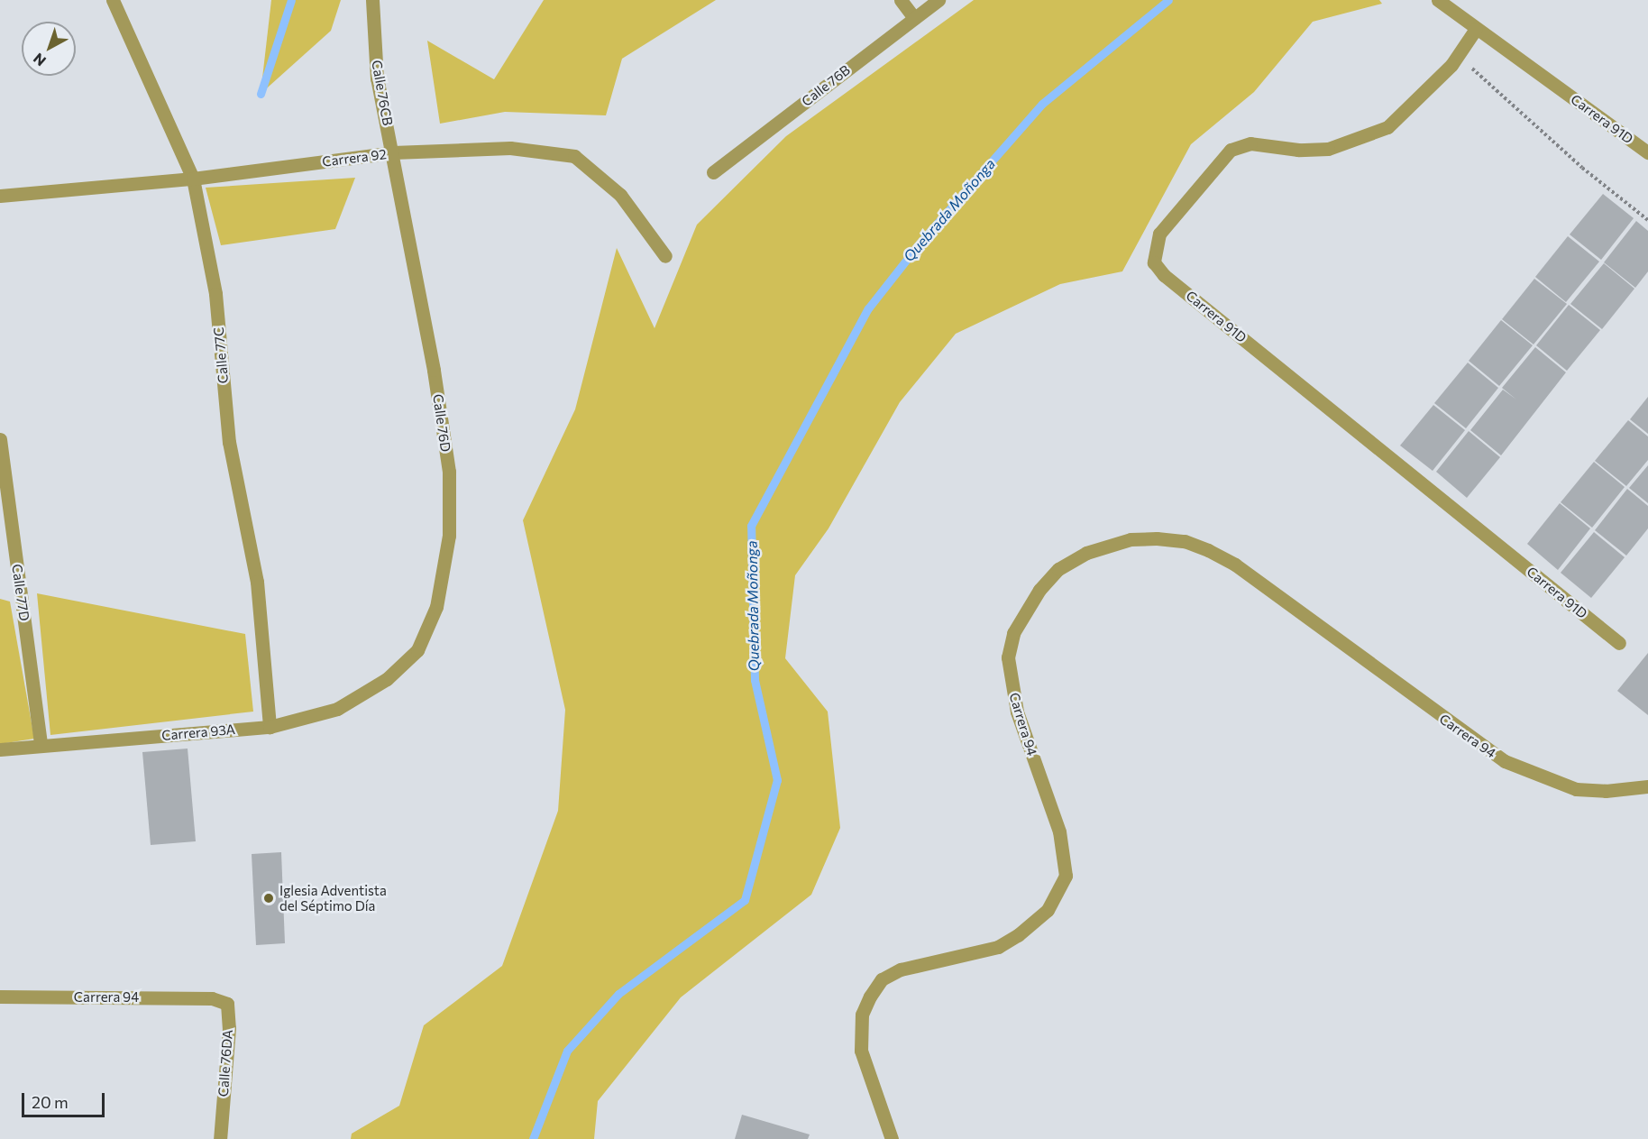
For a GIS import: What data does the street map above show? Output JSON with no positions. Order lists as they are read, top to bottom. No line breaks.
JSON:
{"streets":{"street":["Calle 76B","Calle 76CB","Carrera 91D","Carrera 92","Calle 77C","Calle 76D","Calle 77D","Carrera 94","Carrera 93A","Calle 76DA"]},"crossings":[["Calle 76CB","Carrera 92"],["Calle 76CB","Calle 76D"],["Carrera 92","Calle 77C"],["Carrera 92","Calle 76D"],["Calle 77C","Carrera 93A"],["Calle 76D","Carrera 93A"],["Calle 77D","Carrera 93A"],["Carrera 94","Calle 76DA"]],"water":["Quebrada Moñonga"],"places":["Iglesia Adventista del Séptimo Día"],"scale_bar":"20 m","north":"bottom left"}
